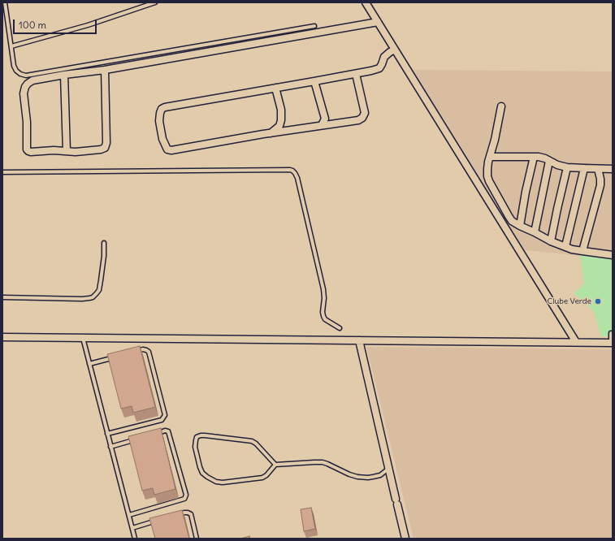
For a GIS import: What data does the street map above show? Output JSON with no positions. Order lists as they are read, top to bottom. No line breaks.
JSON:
{"places":["Clube Verde"],"scale_bar":"100 m"}
